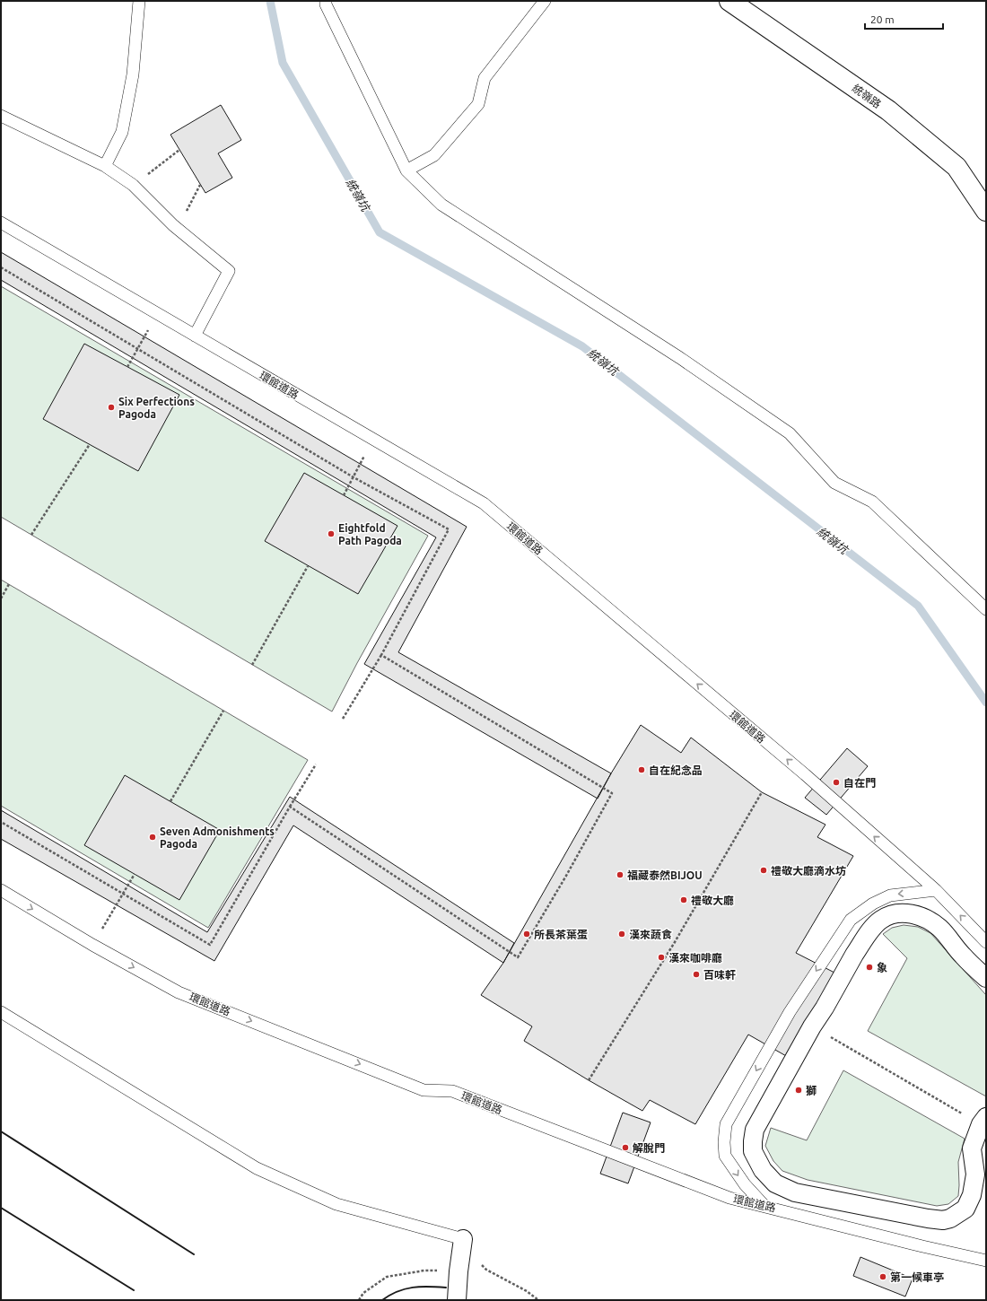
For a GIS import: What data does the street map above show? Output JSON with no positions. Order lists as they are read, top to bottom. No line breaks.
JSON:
{"streets":{"street":["統嶺路"],"lane":["環館道路"]},"water":["統嶺坑"],"places":["Six Perfections Pagoda","Eightfold Path Pagoda","自在紀念品","自在門","Seven Admonishments Pagoda","禮敬大廳滴水坊","福藏泰然BIJOU","禮敬大廳","所長茶葉蛋","漢來蔬食","漢來咖啡廳","象","百味軒","獅","解脫門","第一候車亭"],"scale_bar":"20 m"}
